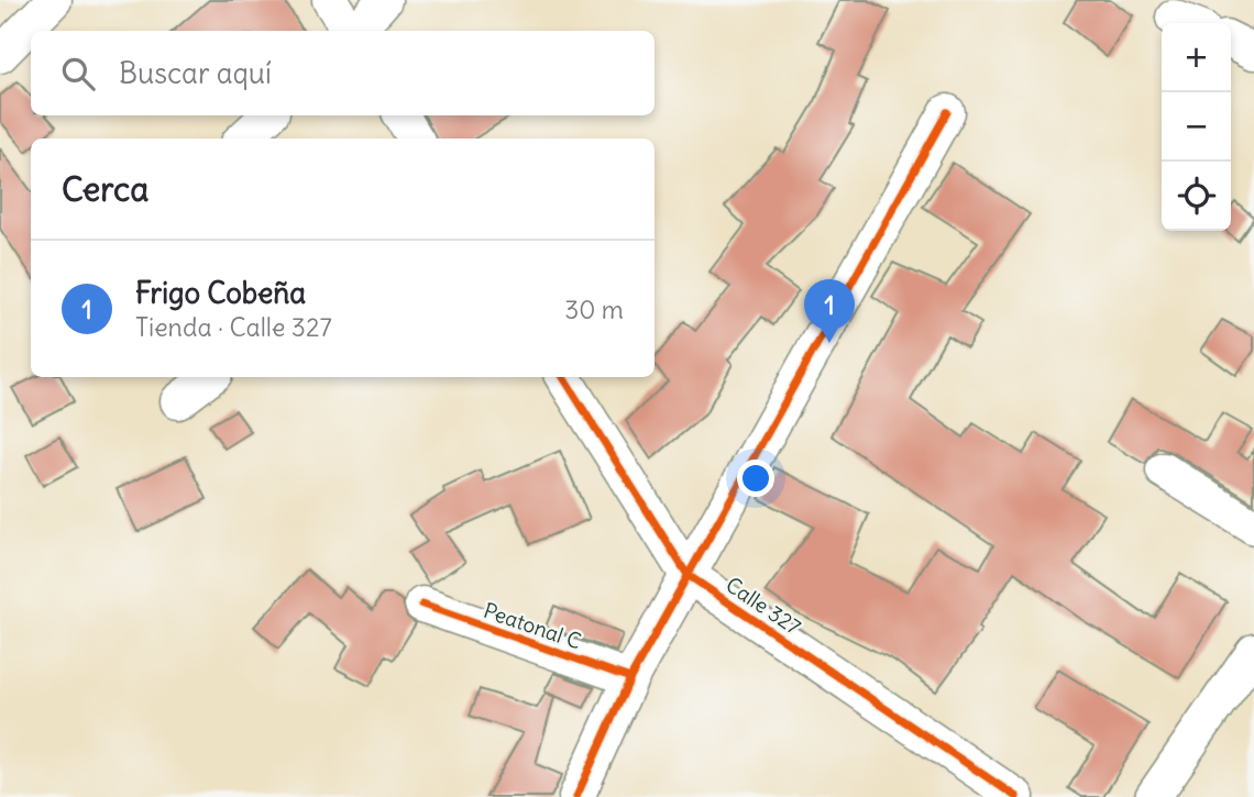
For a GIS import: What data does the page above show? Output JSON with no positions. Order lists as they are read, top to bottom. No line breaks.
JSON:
{"streets":{"street":["Calle 327","Peatonal C"]},"page":{"map_buttons":["+","−"],"search":"Buscar aquí","heading":"Cerca","list":[{"mark":"1","name":"Frigo Cobeña","note":"Tienda · Calle 327","value":"30 m"}],"pins":"1"}}
